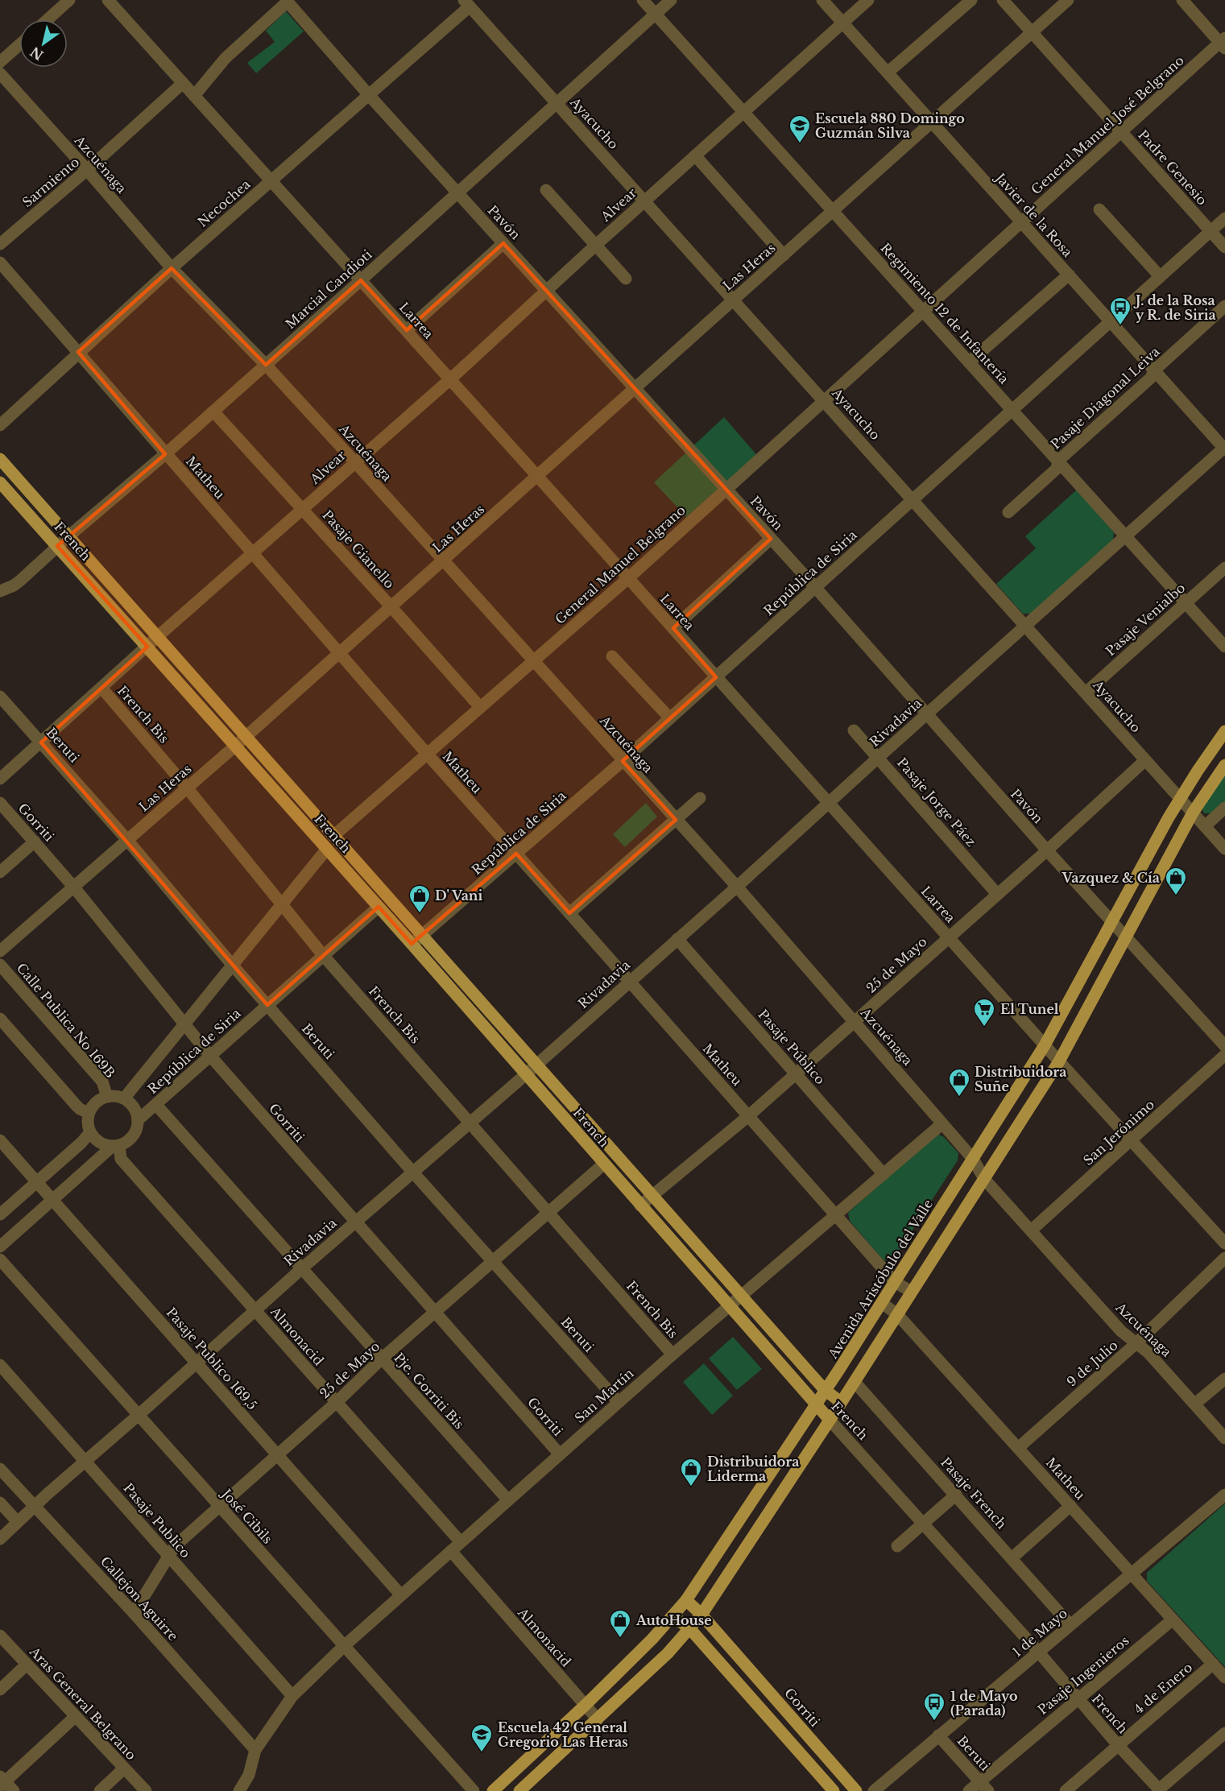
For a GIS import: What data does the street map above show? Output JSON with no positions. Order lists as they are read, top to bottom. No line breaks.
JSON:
{"streets":{"main road":["French","Gorriti","Avenida Aristóbulo del Valle"],"street":["Ayacucho","General Manuel José Belgrano","Azcuénaga","Padre Genesio","Sarmiento","Necochea","Alvear","Javier de la Rosa","Pavón","Las Heras","Marcial Candioti","Regimiento 12 de Infantería","Larrea","Pasaje Diagonal Leiva","Matheu","Pasaje Gianello","General Manuel Belgrano","República de Siria","Pasaje Venialbo","French Bis","Rivadavia","Beruti","Pasaje Jorge Páez","25 de Mayo","Calle Publica No 169B","Pasaje Público","San Jerónimo","Almonacid","Pasaje Publico 169,5","9 de Julio","Pje. Gorriti Bis","San Martín","Pasaje French","José Cibils","Pasaje Publico","Callejon Aguirre","1 de Mayo","Pasaje Ingenieros","4 de Enero","Aras General Belgrano"]},"crossings":[["Ayacucho","Necochea"],["Ayacucho","Alvear"],["Ayacucho","Las Heras"],["Ayacucho","Marcial Candioti"],["Ayacucho","General Manuel Belgrano"],["Ayacucho","República de Siria"],["Ayacucho","Pasaje Venialbo"],["Ayacucho","Rivadavia"],["Ayacucho","25 de Mayo"],["Ayacucho","Avenida Aristóbulo del Valle"],["General Manuel José Belgrano","Padre Genesio"],["General Manuel José Belgrano","Javier de la Rosa"],["General Manuel José Belgrano","Regimiento 12 de Infantería"],["General Manuel José Belgrano","General Manuel Belgrano"],["Azcuénaga","Sarmiento"],["Azcuénaga","Necochea"],["Azcuénaga","Alvear"],["Azcuénaga","Las Heras"],["Azcuénaga","Marcial Candioti"],["Azcuénaga","General Manuel Belgrano"],["Azcuénaga","República de Siria"],["Azcuénaga","Rivadavia"],["Azcuénaga","25 de Mayo"],["Azcuénaga","San Jerónimo"],["Azcuénaga","Avenida Aristóbulo del Valle"],["Azcuénaga","9 de Julio"],["Azcuénaga","San Martín"],["Padre Genesio","Las Heras"],["Padre Genesio","República de Siria"],["Sarmiento","Larrea"],["Necochea","Pavón"],["Necochea","Larrea"],["Necochea","Matheu"],["Alvear","Javier de la Rosa"],["Alvear","Pavón"],["Alvear","Regimiento 12 de Infantería"],["Alvear","Larrea"],["Alvear","Matheu"],["Alvear","French"],["Alvear","Pasaje Gianello"],["Alvear","French Bis"],["Alvear","Beruti"],["Javier de la Rosa","Las Heras"],["Javier de la Rosa","Pasaje Diagonal Leiva"],["Javier de la Rosa","República de Siria"],["Javier de la Rosa","Rivadavia"],["Pavón","Las Heras"],["Pavón","Marcial Candioti"],["Pavón","General Manuel Belgrano"],["Pavón","República de Siria"],["Pavón","Rivadavia"],["Pavón","25 de Mayo"],["Pavón","Avenida Aristóbulo del Valle"],["Las Heras","Regimiento 12 de Infantería"],["Las Heras","Larrea"],["Las Heras","Matheu"],["Las Heras","French"],["Las Heras","Pasaje Gianello"],["Las Heras","French Bis"],["Las Heras","Beruti"],["Las Heras","Gorriti"],["Marcial Candioti","Regimiento 12 de Infantería"],["Marcial Candioti","Larrea"],["Marcial Candioti","Matheu"],["Marcial Candioti","French"],["Marcial Candioti","Pasaje Gianello"],["Regimiento 12 de Infantería","Pasaje Diagonal Leiva"],["Regimiento 12 de Infantería","General Manuel Belgrano"],["Regimiento 12 de Infantería","República de Siria"],["Regimiento 12 de Infantería","Pasaje Venialbo"],["Regimiento 12 de Infantería","Rivadavia"],["Larrea","General Manuel Belgrano"],["Larrea","República de Siria"],["Larrea","Rivadavia"],["Larrea","25 de Mayo"],["Larrea","San Jerónimo"],["Larrea","Avenida Aristóbulo del Valle"],["Matheu","General Manuel Belgrano"],["Matheu","República de Siria"],["Matheu","Rivadavia"],["Matheu","25 de Mayo"],["Matheu","Avenida Aristóbulo del Valle"],["Matheu","9 de Julio"],["Matheu","San Martín"],["Matheu","1 de Mayo"],["Matheu","Pasaje Ingenieros"],["Matheu","4 de Enero"],["French","General Manuel Belgrano"],["French","República de Siria"],["French","Rivadavia"],["French","25 de Mayo"],["French","Avenida Aristóbulo del Valle"],["French","San Martín"],["French","1 de Mayo"],["French","Pasaje Ingenieros"],["French","4 de Enero"],["Pasaje Gianello","General Manuel Belgrano"],["República de Siria","French Bis"],["República de Siria","Beruti"],["República de Siria","Gorriti"],["República de Siria","Calle Publica No 169B"],["República de Siria","Almonacid"],["República de Siria","Pje. Gorriti Bis"],["French Bis","Rivadavia"],["French Bis","25 de Mayo"],["French Bis","San Martín"],["Rivadavia","Beruti"],["Rivadavia","Pasaje Jorge Páez"],["Rivadavia","Gorriti"],["Rivadavia","Pasaje Público"],["Rivadavia","Almonacid"],["Rivadavia","Pasaje Publico 169,5"],["Rivadavia","Pje. Gorriti Bis"],["Rivadavia","José Cibils"],["Rivadavia","Pasaje Publico"],["Rivadavia","Callejon Aguirre"],["Beruti","25 de Mayo"],["Beruti","San Martín"],["Beruti","1 de Mayo"],["Beruti","Pasaje Ingenieros"],["Pasaje Jorge Páez","25 de Mayo"],["Gorriti","25 de Mayo"],["Gorriti","Avenida Aristóbulo del Valle"],["Gorriti","San Martín"],["25 de Mayo","Pasaje Público"],["25 de Mayo","Almonacid"],["25 de Mayo","Pasaje Publico 169,5"],["25 de Mayo","Pje. Gorriti Bis"],["25 de Mayo","José Cibils"],["25 de Mayo","Pasaje Publico"],["25 de Mayo","Callejon Aguirre"],["Calle Publica No 169B","Almonacid"],["Pasaje Público","San Martín"],["Avenida Aristóbulo del Valle","Almonacid"],["Almonacid","San Martín"],["Pasaje Publico 169,5","San Martín"],["Pje. Gorriti Bis","San Martín"],["San Martín","José Cibils"],["San Martín","Pasaje Publico"],["San Martín","Callejon Aguirre"],["Pasaje French","1 de Mayo"]],"places":{"school or university":["Escuela 880 Domingo Guzmán Silva","Escuela 42 General Gregorio Las Heras"],"bus stop":["J. de la Rosa y R. de Siria","1 de Mayo (Parada)"],"shop":["Vazquez & Cía","D' Vani","Distribuidora Suñe","Distribuidora Liderma","AutoHouse"],"supermarket":["El Tunel"]},"north":"bottom left"}
